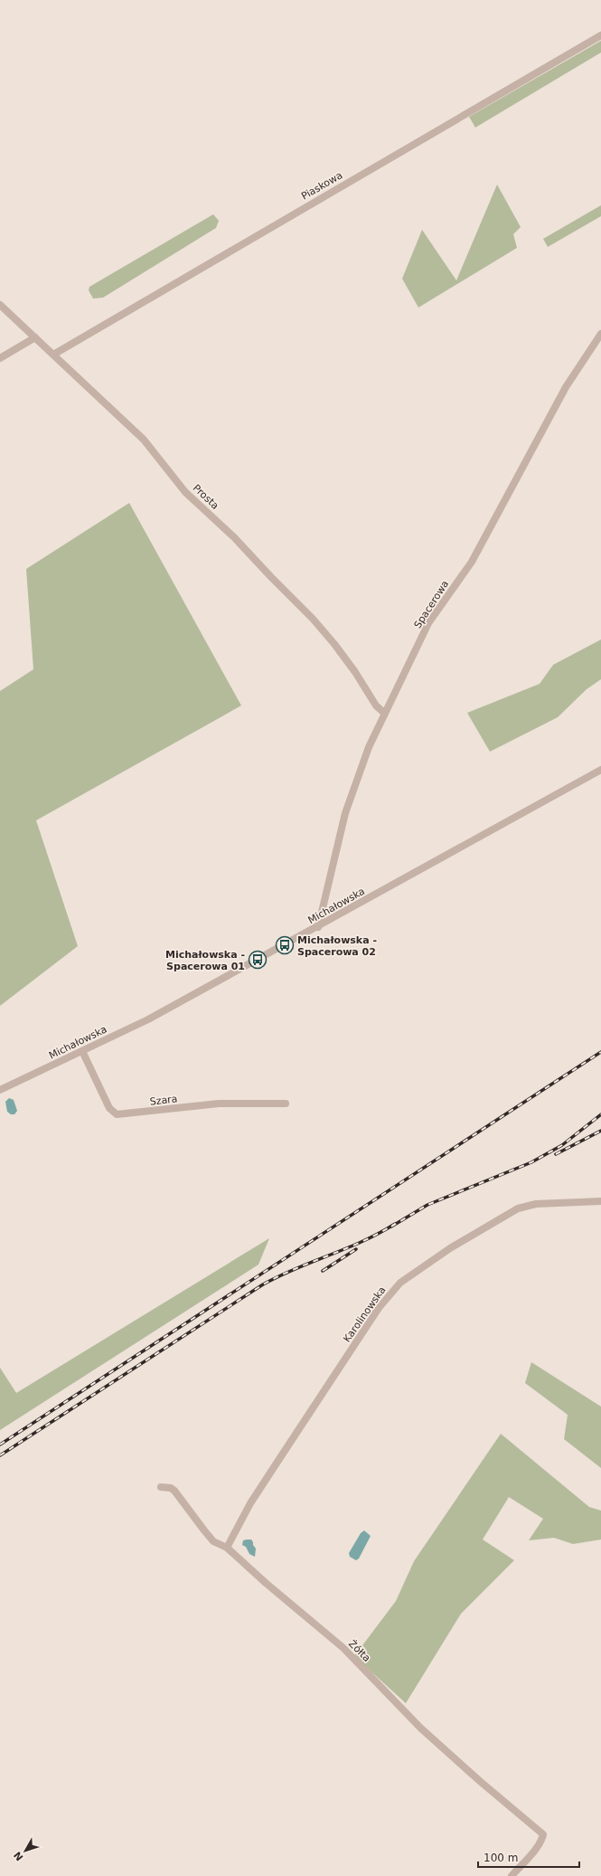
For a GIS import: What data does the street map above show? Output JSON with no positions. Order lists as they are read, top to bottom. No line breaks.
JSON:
{"streets":{"street":["Piaskowa","Prosta","Spacerowa","Michałowska","Szara","Karolinowska","Żółta"]},"crossings":[["Piaskowa","Prosta"],["Prosta","Spacerowa"],["Spacerowa","Michałowska"],["Michałowska","Szara"],["Karolinowska","Żółta"]],"places":{"bus stop":["Michałowska - Spacerowa 02","Michałowska - Spacerowa 01"]},"scale_bar":"100 m","north":"bottom left"}
